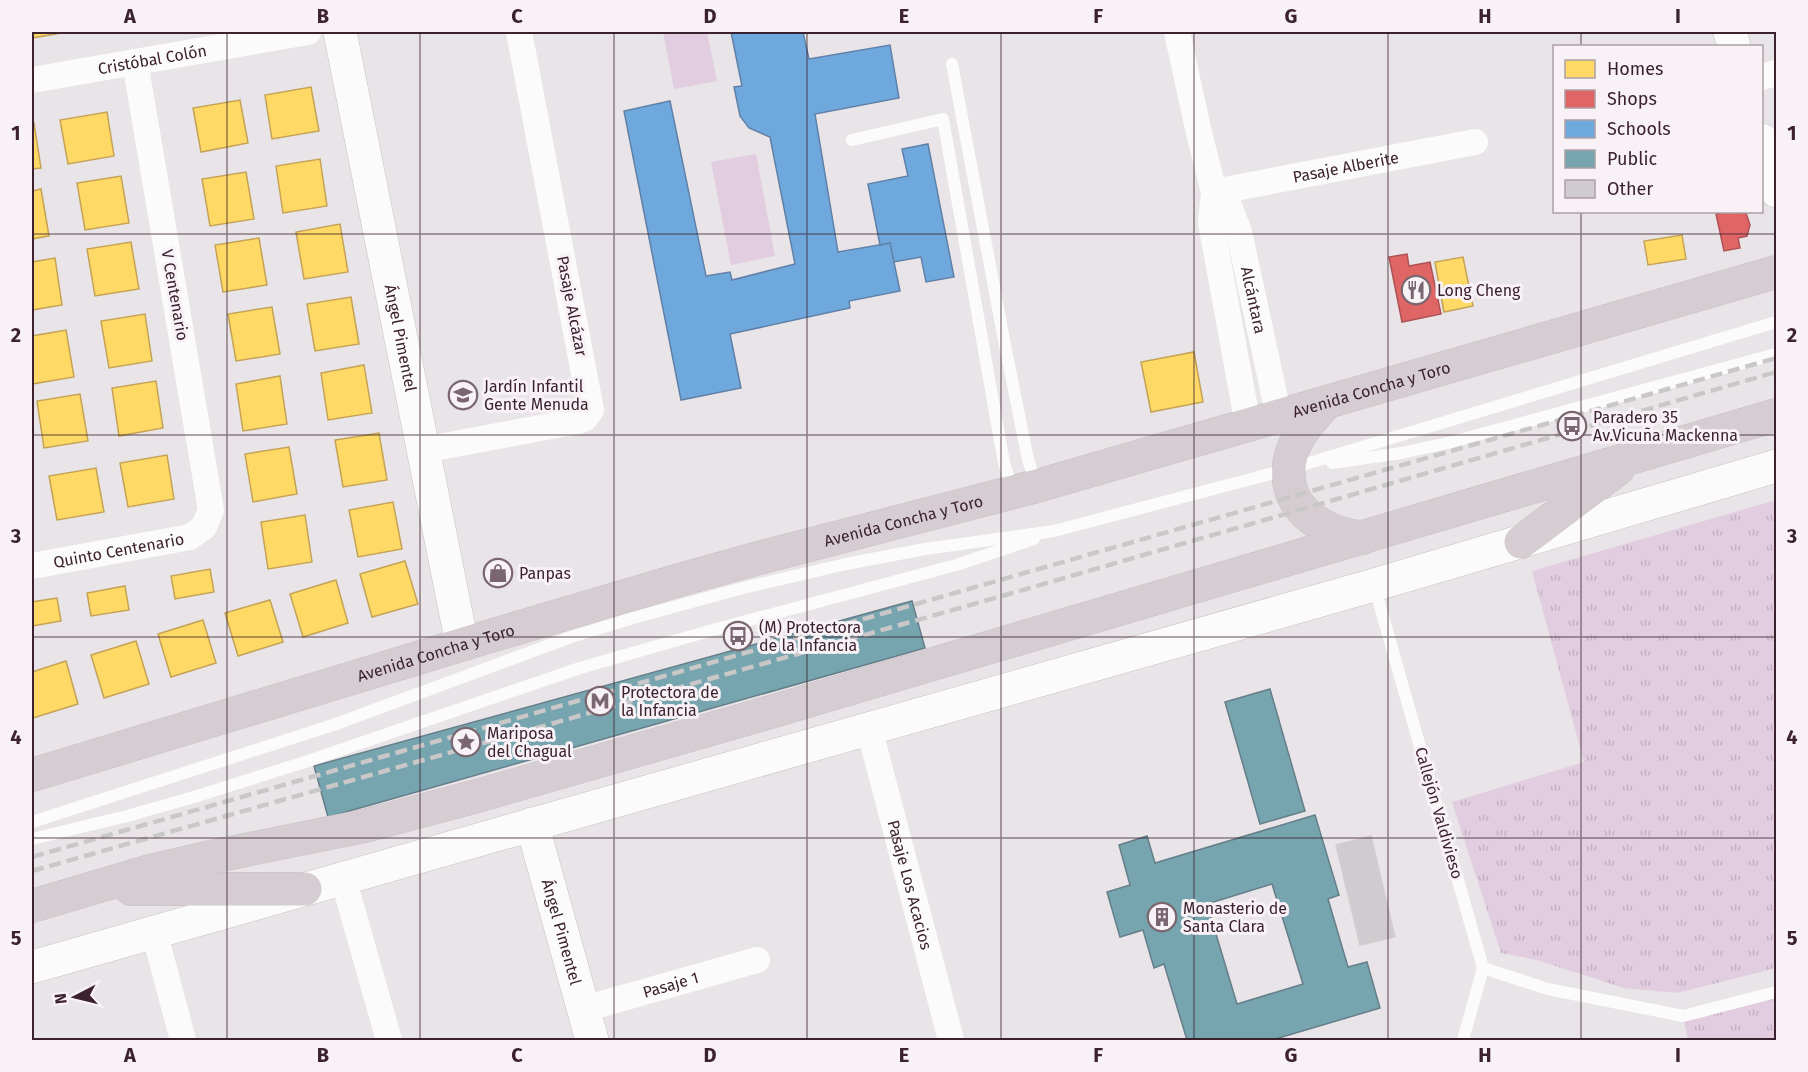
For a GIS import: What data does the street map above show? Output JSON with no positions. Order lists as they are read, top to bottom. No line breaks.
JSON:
{"streets":{"main road":["Avenida Concha y Toro"],"street":["Cristóbal Colón","Pasaje Alberite","V Centenario","Alcántara","Pasaje Alcázar","Ángel Pimentel","Quinto Centenario","Pasaje Los Acacios","Pasaje 1"],"lane":["Callejón Valdivieso"]},"crossings":[["Cristóbal Colón","V Centenario"],["Pasaje Alberite","Alcántara"],["V Centenario","Quinto Centenario"],["Alcántara","Avenida Concha y Toro"],["Pasaje Alcázar","Ángel Pimentel"],["Ángel Pimentel","Avenida Concha y Toro"],["Ángel Pimentel","Pasaje 1"]],"places":{"restaurant":["Long Cheng"],"school or university":["Jardín Infantil Gente Menuda"],"bus stop":["Paradero 35 Av.Vicuña Mackenna","(M) Protectora de la Infancia"],"shop":["Panpas"],"metro station":["Protectora de la Infancia"],"place":["Mariposa del Chagual"],"building":["Monasterio de Santa Clara"]},"legend":["Homes","Shops","Schools","Public","Other"],"north":"left","grid":{"columns":["A","B","C","D","E","F","G","H","I"],"rows":["1","2","3","4","5"]}}
